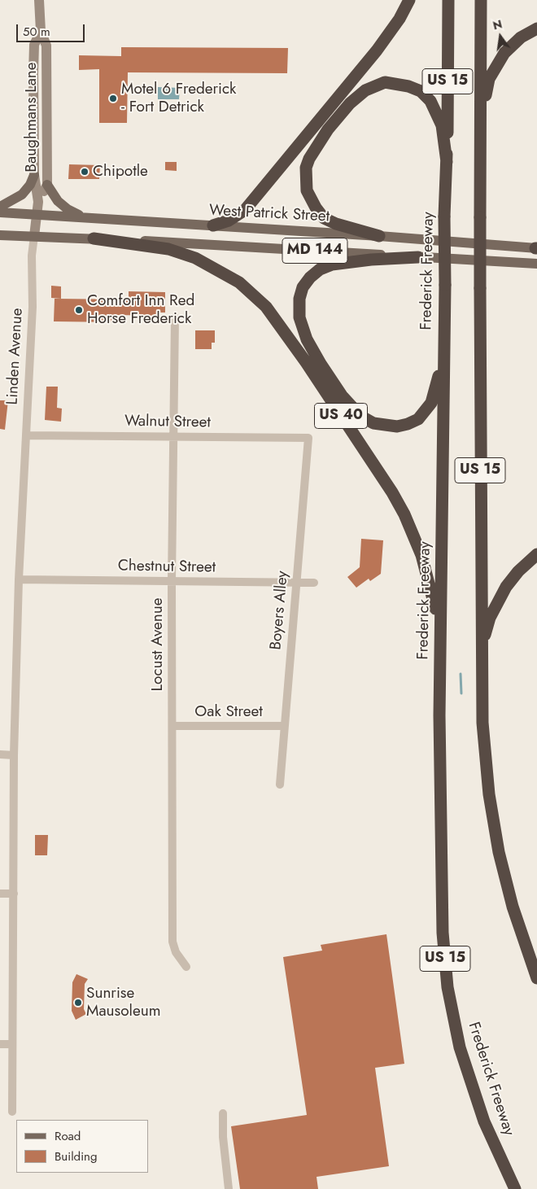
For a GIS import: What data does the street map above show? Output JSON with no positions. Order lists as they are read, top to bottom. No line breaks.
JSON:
{"streets":{"highway":["US 15","Frederick Freeway","US 40"],"main road":["Baughmans Lane","West Patrick Street","MD 144"],"street":["Linden Avenue","Walnut Street","Chestnut Street","Boyers Alley","Locust Avenue","Oak Street"]},"crossings":[["Baughmans Lane","West Patrick Street"],["Baughmans Lane","Linden Avenue"],["Baughmans Lane","US 40"],["MD 144","US 40"],["Frederick Freeway","US 40"],["Linden Avenue","US 40"],["Linden Avenue","Walnut Street"],["Linden Avenue","Chestnut Street"],["Walnut Street","Boyers Alley"],["Walnut Street","Locust Avenue"],["Chestnut Street","Boyers Alley"],["Chestnut Street","Locust Avenue"],["Boyers Alley","Oak Street"],["Locust Avenue","Oak Street"]],"places":["Motel 6 Frederick - Fort Detrick","Chipotle","Comfort Inn Red Horse Frederick","Sunrise Mausoleum"],"legend":["Road","Building"],"scale_bar":"50 m","north":"top"}
